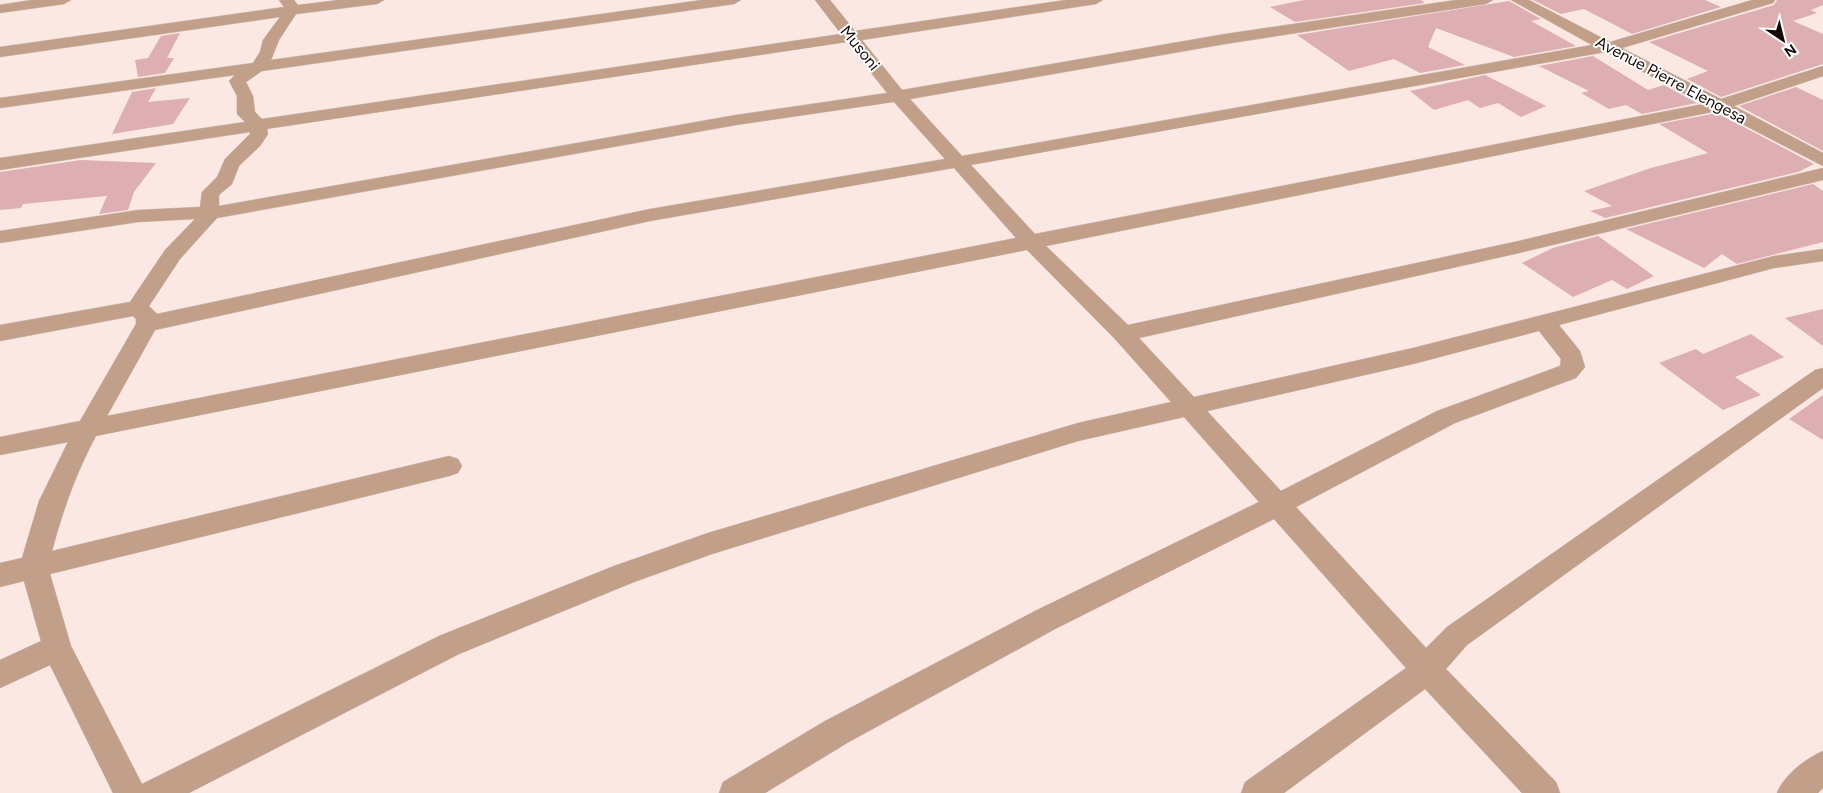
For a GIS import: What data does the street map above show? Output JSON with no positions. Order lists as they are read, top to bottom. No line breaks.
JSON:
{"streets":{"street":["Musoni","Avenue Pierre Elengesa"]},"north":"bottom right"}
